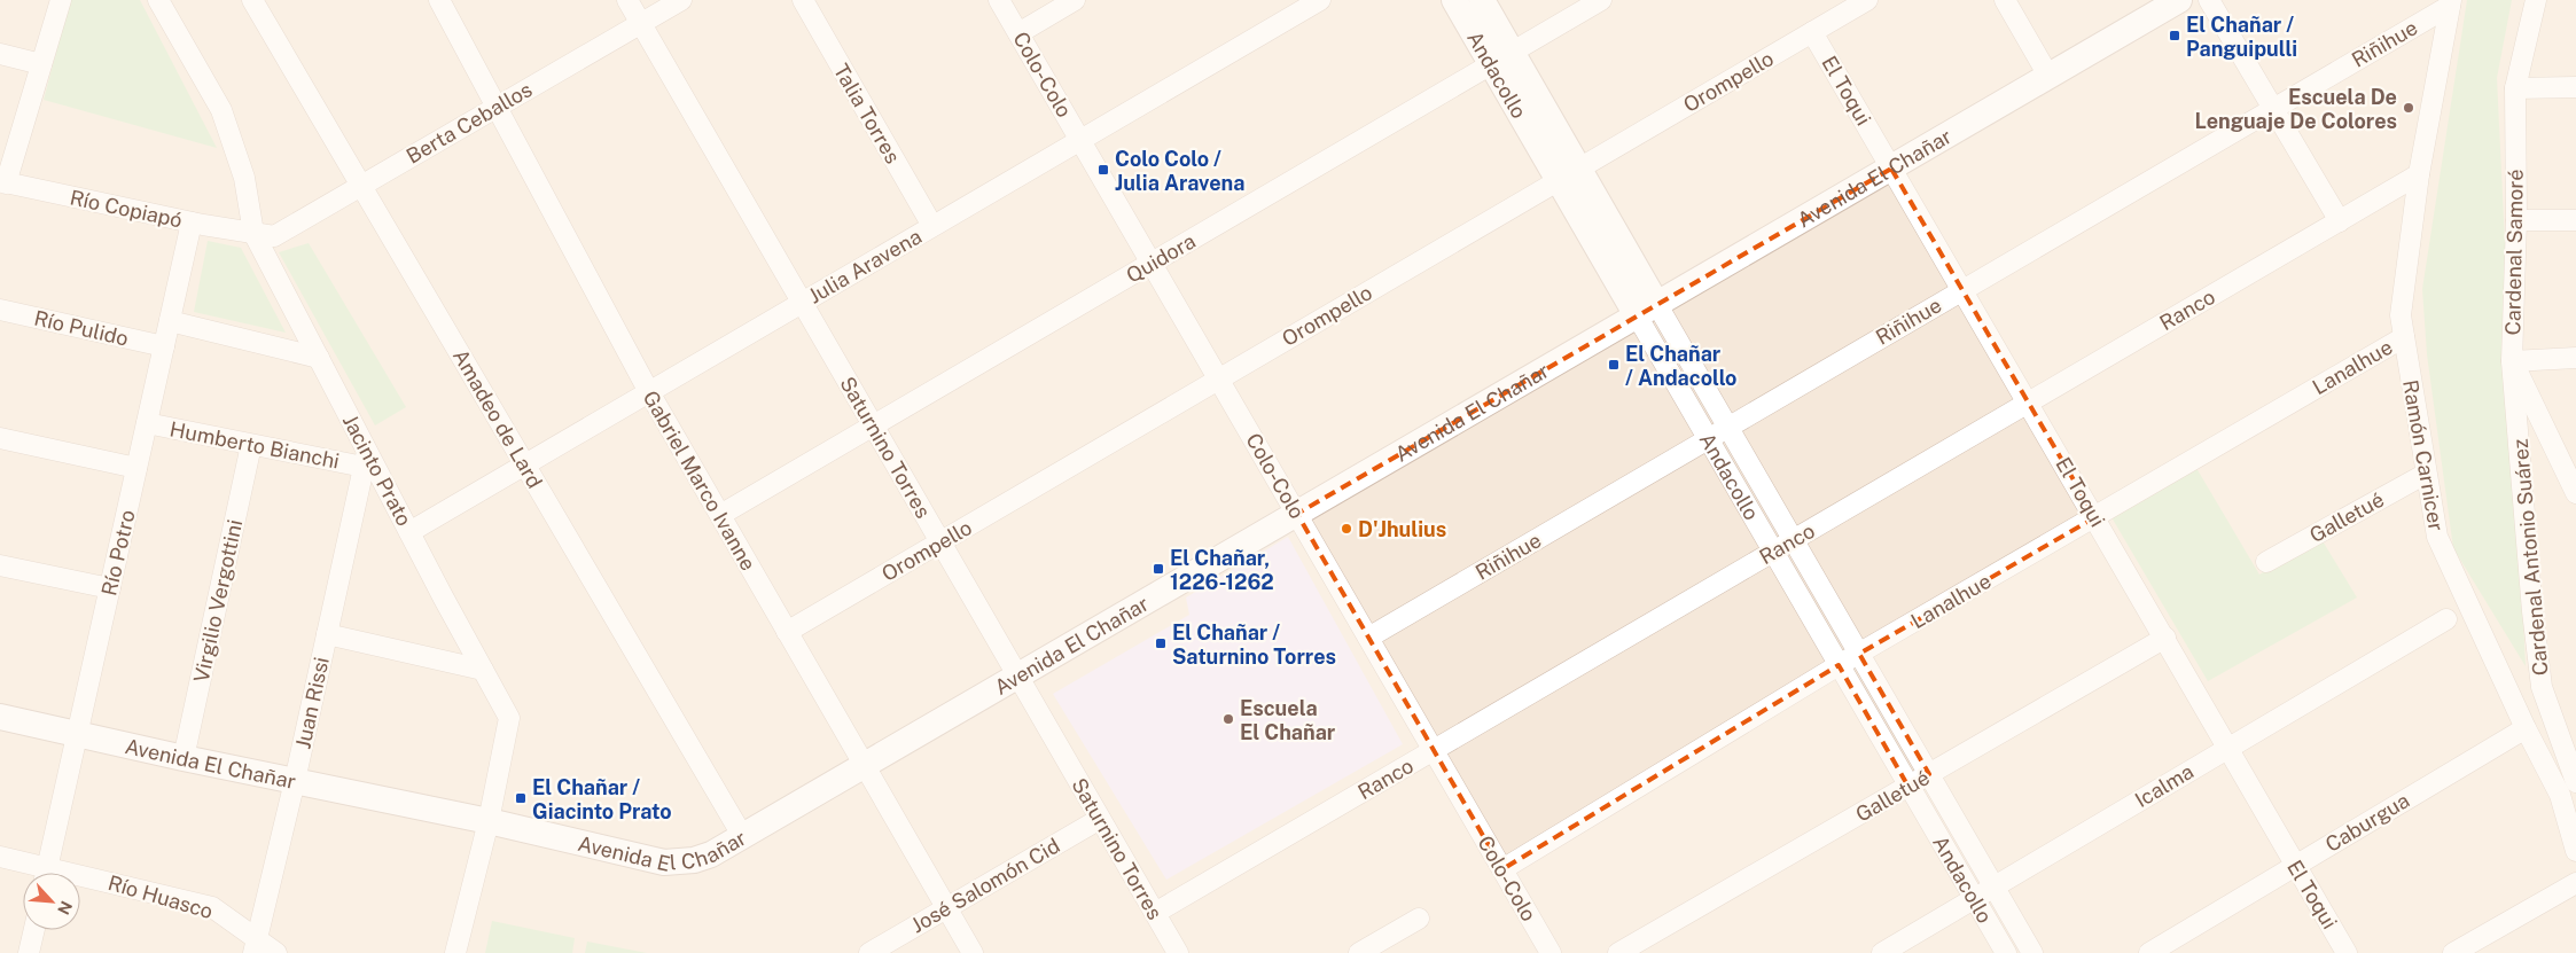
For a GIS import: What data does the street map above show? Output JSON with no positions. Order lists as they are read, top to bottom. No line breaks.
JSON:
{"streets":{"street":["Riñihue","Colo-Colo","Andacollo","Orompello","El Toqui","Talia Torres","Berta Ceballos","Avenida El Chañar","Río Copiapó","Cardenal Samoré","Quidora","Julia Aravena","Ranco","Río Pulido","Lanalhue","Amadeo de Lard","Humberto Bianchi","Saturnino Torres","Ramón Carnicer","Jacinto Prato","Gabriel Marco Ivanne","Galletué","Río Potro","Cardenal Antonio Suárez","Virgilio Vergottini","Juan Rissi","Icalma","Caburgua","José Salomón Cid","Río Huasco"]},"crossings":[["Riñihue","Colo-Colo"],["Riñihue","Andacollo"],["Riñihue","El Toqui"],["Riñihue","Ramón Carnicer"],["Colo-Colo","Orompello"],["Colo-Colo","Avenida El Chañar"],["Colo-Colo","Quidora"],["Colo-Colo","Julia Aravena"],["Colo-Colo","Ranco"],["Colo-Colo","Lanalhue"],["Andacollo","Orompello"],["Andacollo","Avenida El Chañar"],["Andacollo","Quidora"],["Andacollo","Ranco"],["Andacollo","Lanalhue"],["Andacollo","Galletué"],["Andacollo","Icalma"],["Orompello","El Toqui"],["Orompello","Saturnino Torres"],["Orompello","Gabriel Marco Ivanne"],["El Toqui","Avenida El Chañar"],["El Toqui","Ranco"],["El Toqui","Lanalhue"],["El Toqui","Galletué"],["El Toqui","Icalma"],["El Toqui","Caburgua"],["Talia Torres","Julia Aravena"],["Berta Ceballos","Río Copiapó"],["Berta Ceballos","Amadeo de Lard"],["Berta Ceballos","Saturnino Torres"],["Berta Ceballos","Jacinto Prato"],["Berta Ceballos","Gabriel Marco Ivanne"],["Avenida El Chañar","Amadeo de Lard"],["Avenida El Chañar","Saturnino Torres"],["Avenida El Chañar","Jacinto Prato"],["Avenida El Chañar","Gabriel Marco Ivanne"],["Avenida El Chañar","Río Potro"],["Avenida El Chañar","Virgilio Vergottini"],["Avenida El Chañar","Juan Rissi"],["Río Copiapó","Jacinto Prato"],["Río Copiapó","Río Potro"],["Cardenal Samoré","Cardenal Antonio Suárez"],["Quidora","Saturnino Torres"],["Quidora","Gabriel Marco Ivanne"],["Julia Aravena","Amadeo de Lard"],["Julia Aravena","Saturnino Torres"],["Julia Aravena","Jacinto Prato"],["Julia Aravena","Gabriel Marco Ivanne"],["Ranco","Saturnino Torres"],["Ranco","Ramón Carnicer"],["Río Pulido","Río Potro"],["Lanalhue","Ramón Carnicer"],["Humberto Bianchi","Jacinto Prato"],["Humberto Bianchi","Río Potro"],["Humberto Bianchi","Virgilio Vergottini"],["Humberto Bianchi","Juan Rissi"],["Saturnino Torres","José Salomón Cid"],["Ramón Carnicer","Galletué"],["Ramón Carnicer","Caburgua"],["Jacinto Prato","Juan Rissi"],["Gabriel Marco Ivanne","José Salomón Cid"],["Juan Rissi","Río Huasco"]],"places":{"transit":["El Chañar / Panguipulli","Colo Colo / Julia Aravena","El Chañar / Andacollo","El Chañar, 1226-1262","El Chañar / Saturnino Torres","El Chañar / Giacinto Prato"],"other":["Escuela De Lenguaje De Colores","D'Jhulius","Escuela El Chañar"]},"north":"bottom right"}
